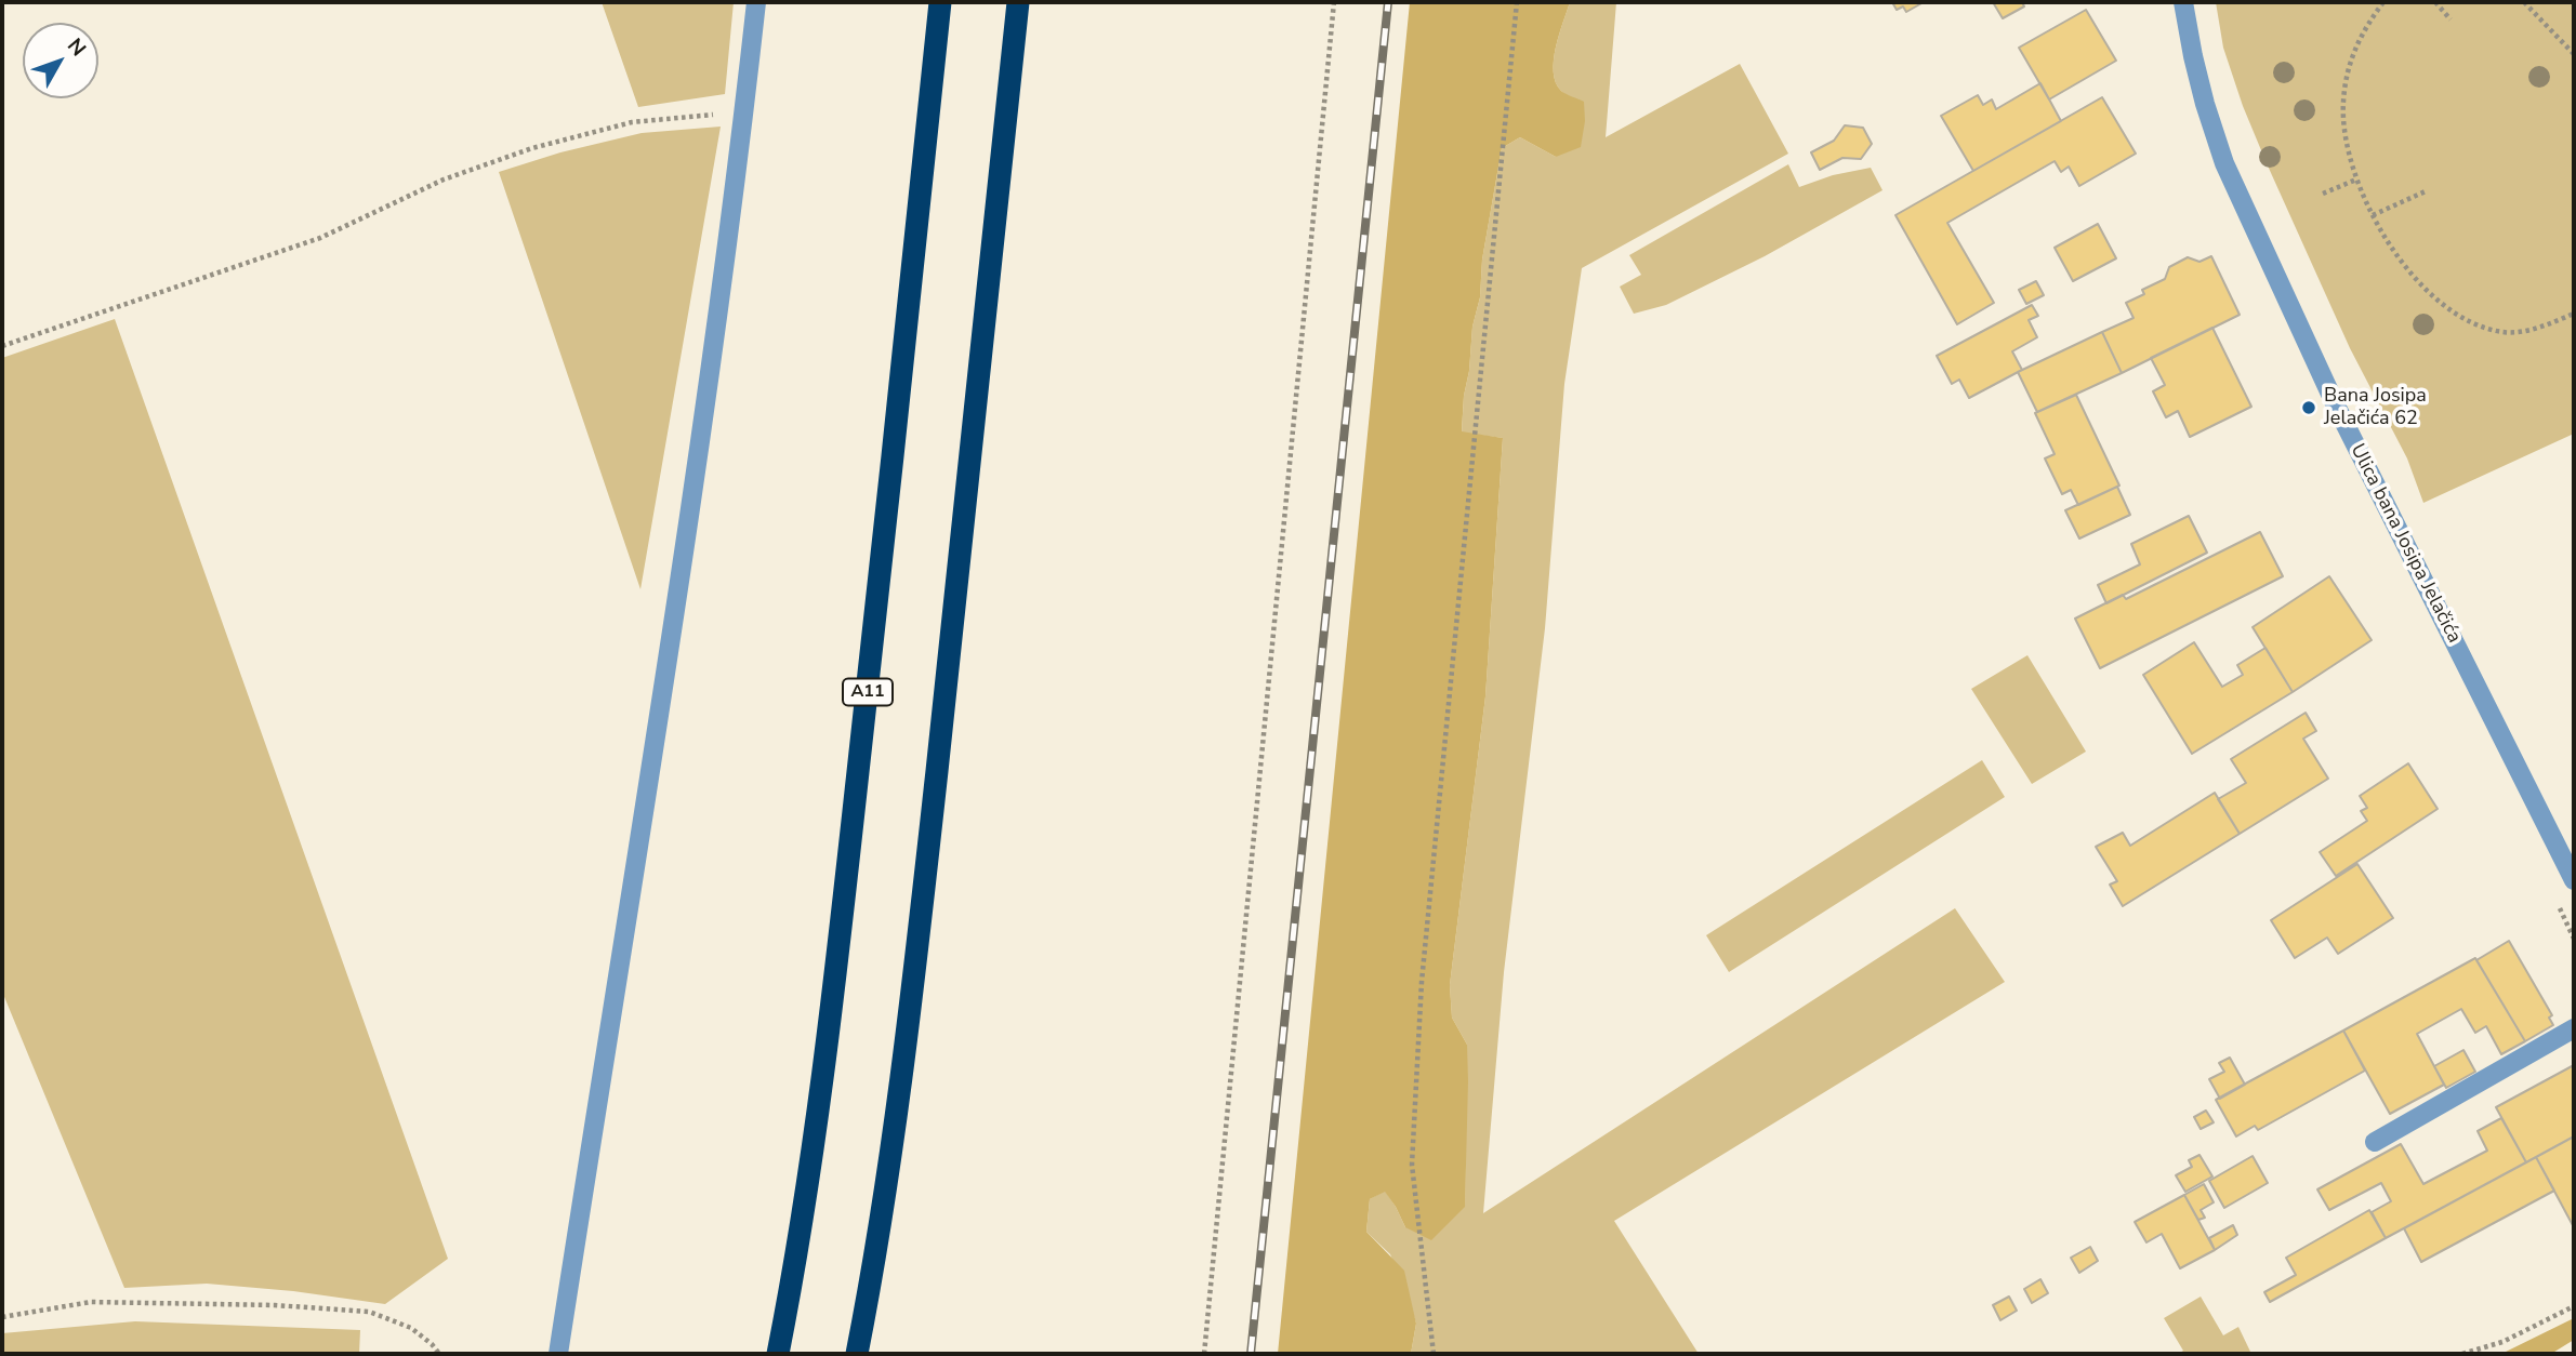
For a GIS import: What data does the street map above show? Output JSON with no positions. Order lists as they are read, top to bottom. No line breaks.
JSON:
{"streets":{"highway":["A11"],"street":["Ulica bana Josipa Jelačića"]},"places":["Bana Josipa Jelačića 62"],"north":"top right"}
